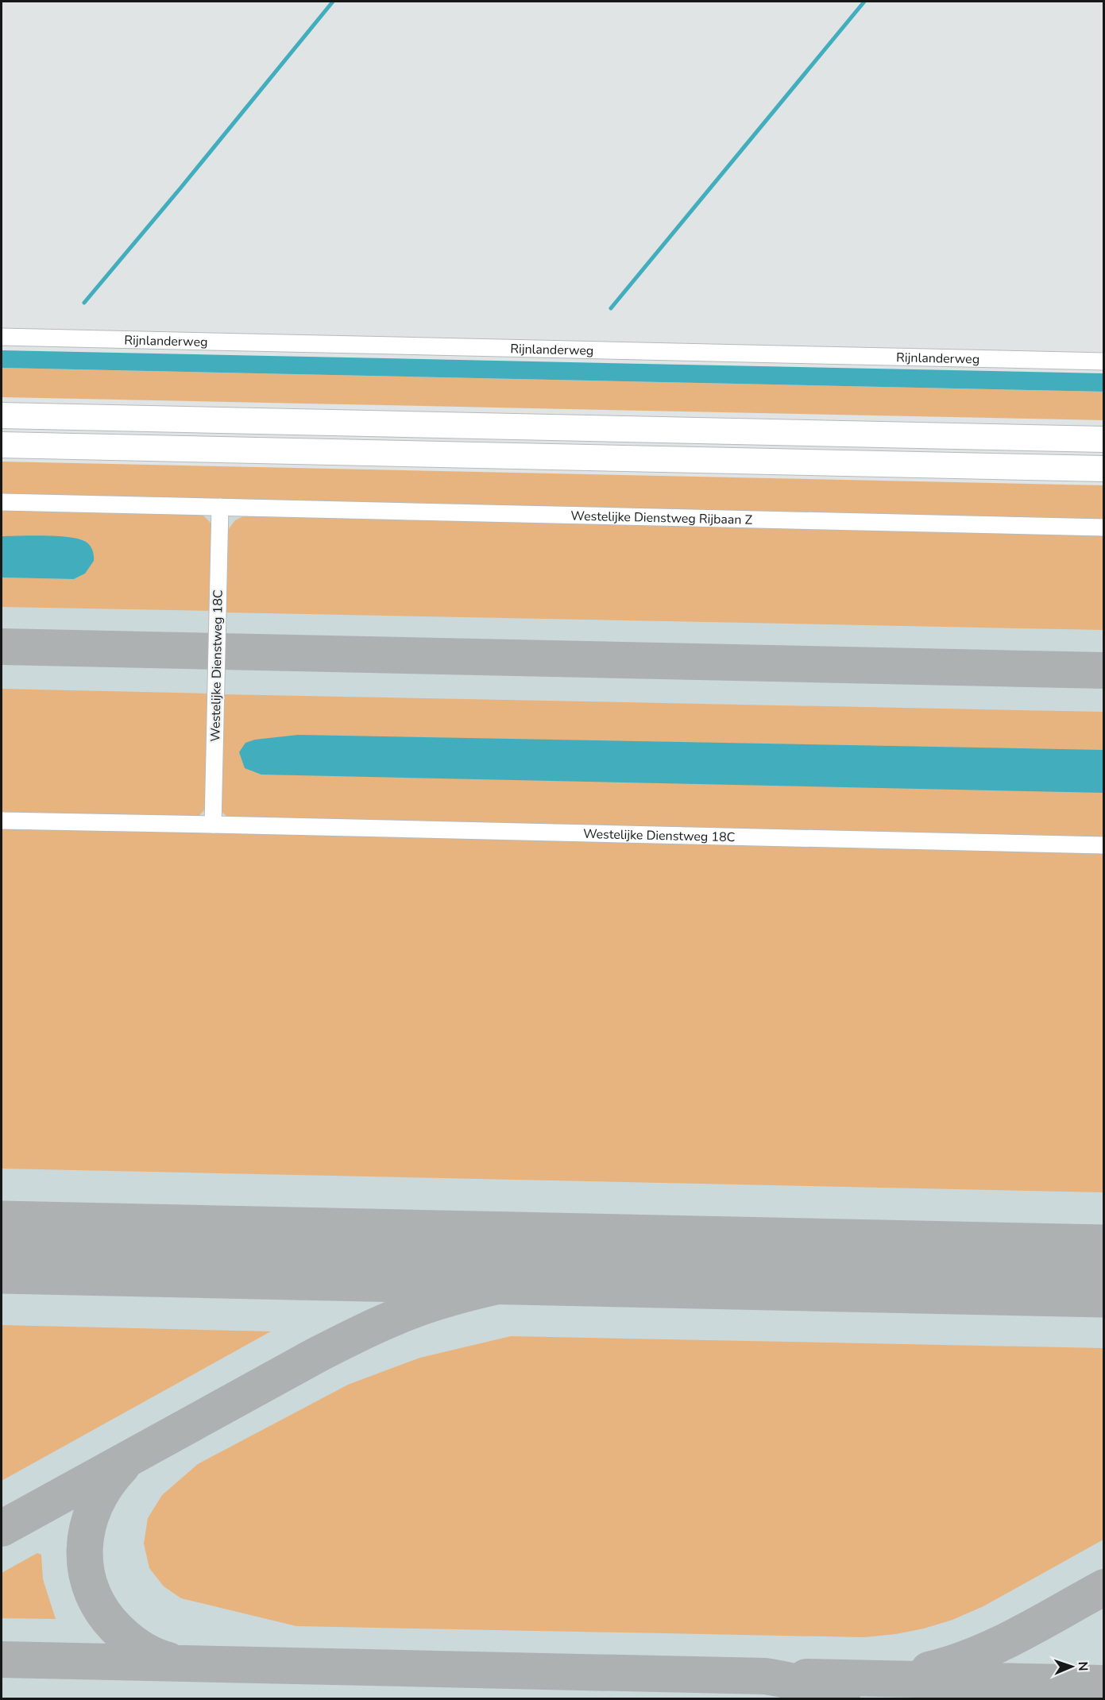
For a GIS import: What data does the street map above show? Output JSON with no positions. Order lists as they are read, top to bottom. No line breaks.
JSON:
{"streets":{"street":["Rijnlanderweg","Westelijke Dienstweg Rijbaan Z","Westelijke Dienstweg 18C"]},"crossings":[["Westelijke Dienstweg Rijbaan Z","Westelijke Dienstweg 18C"]],"north":"right"}
